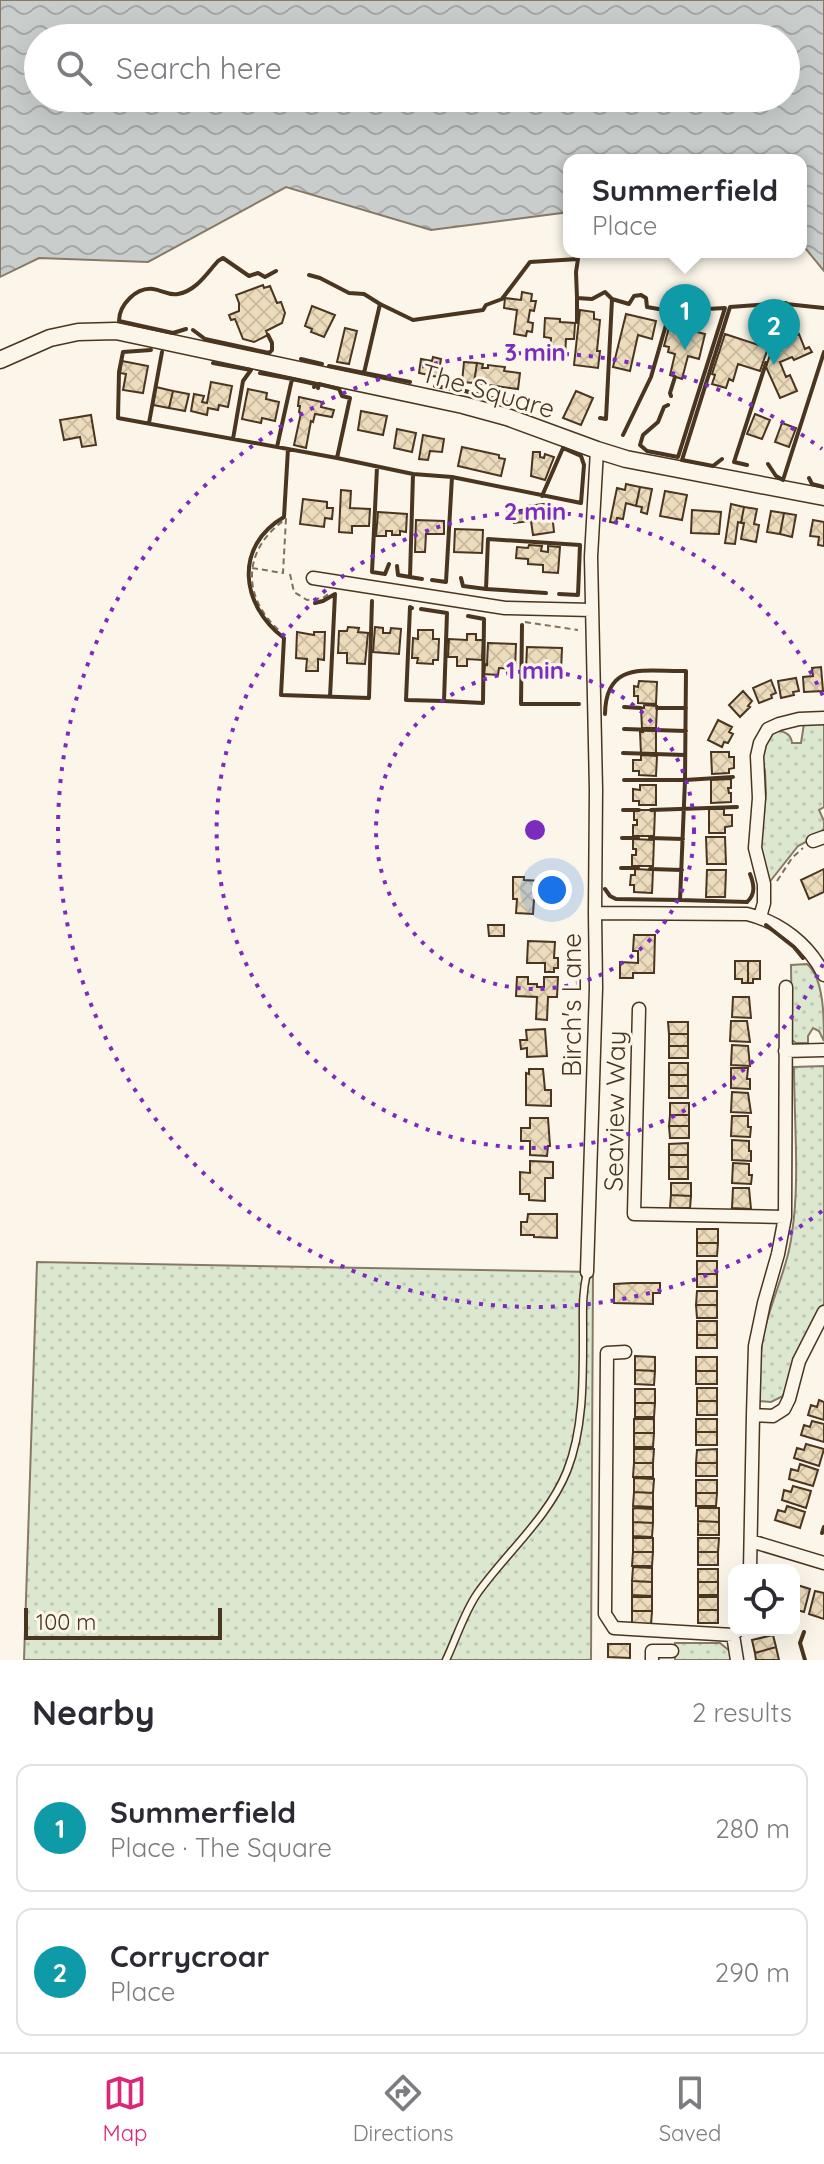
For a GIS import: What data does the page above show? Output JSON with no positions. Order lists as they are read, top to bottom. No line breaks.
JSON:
{"streets":{"main road":["The Square"],"street":["Birch's Lane","Seaview Way"]},"crossings":[["The Square","Birch's Lane"]],"scale_bar":"100 m","page":{"search":"Search here","popup":["Summerfield","Place"],"pins":["1","2"],"scale":"100 m","heading":["Nearby","2 results"],"list":[{"mark":"1","name":"Summerfield","note":"Place · The Square","value":"280 m"},{"mark":"2","name":"Corrycroar","note":"Place","value":"290 m"}],"nav":["Map","Directions","Saved"]},"rings":["3 min","2 min","1 min"]}
